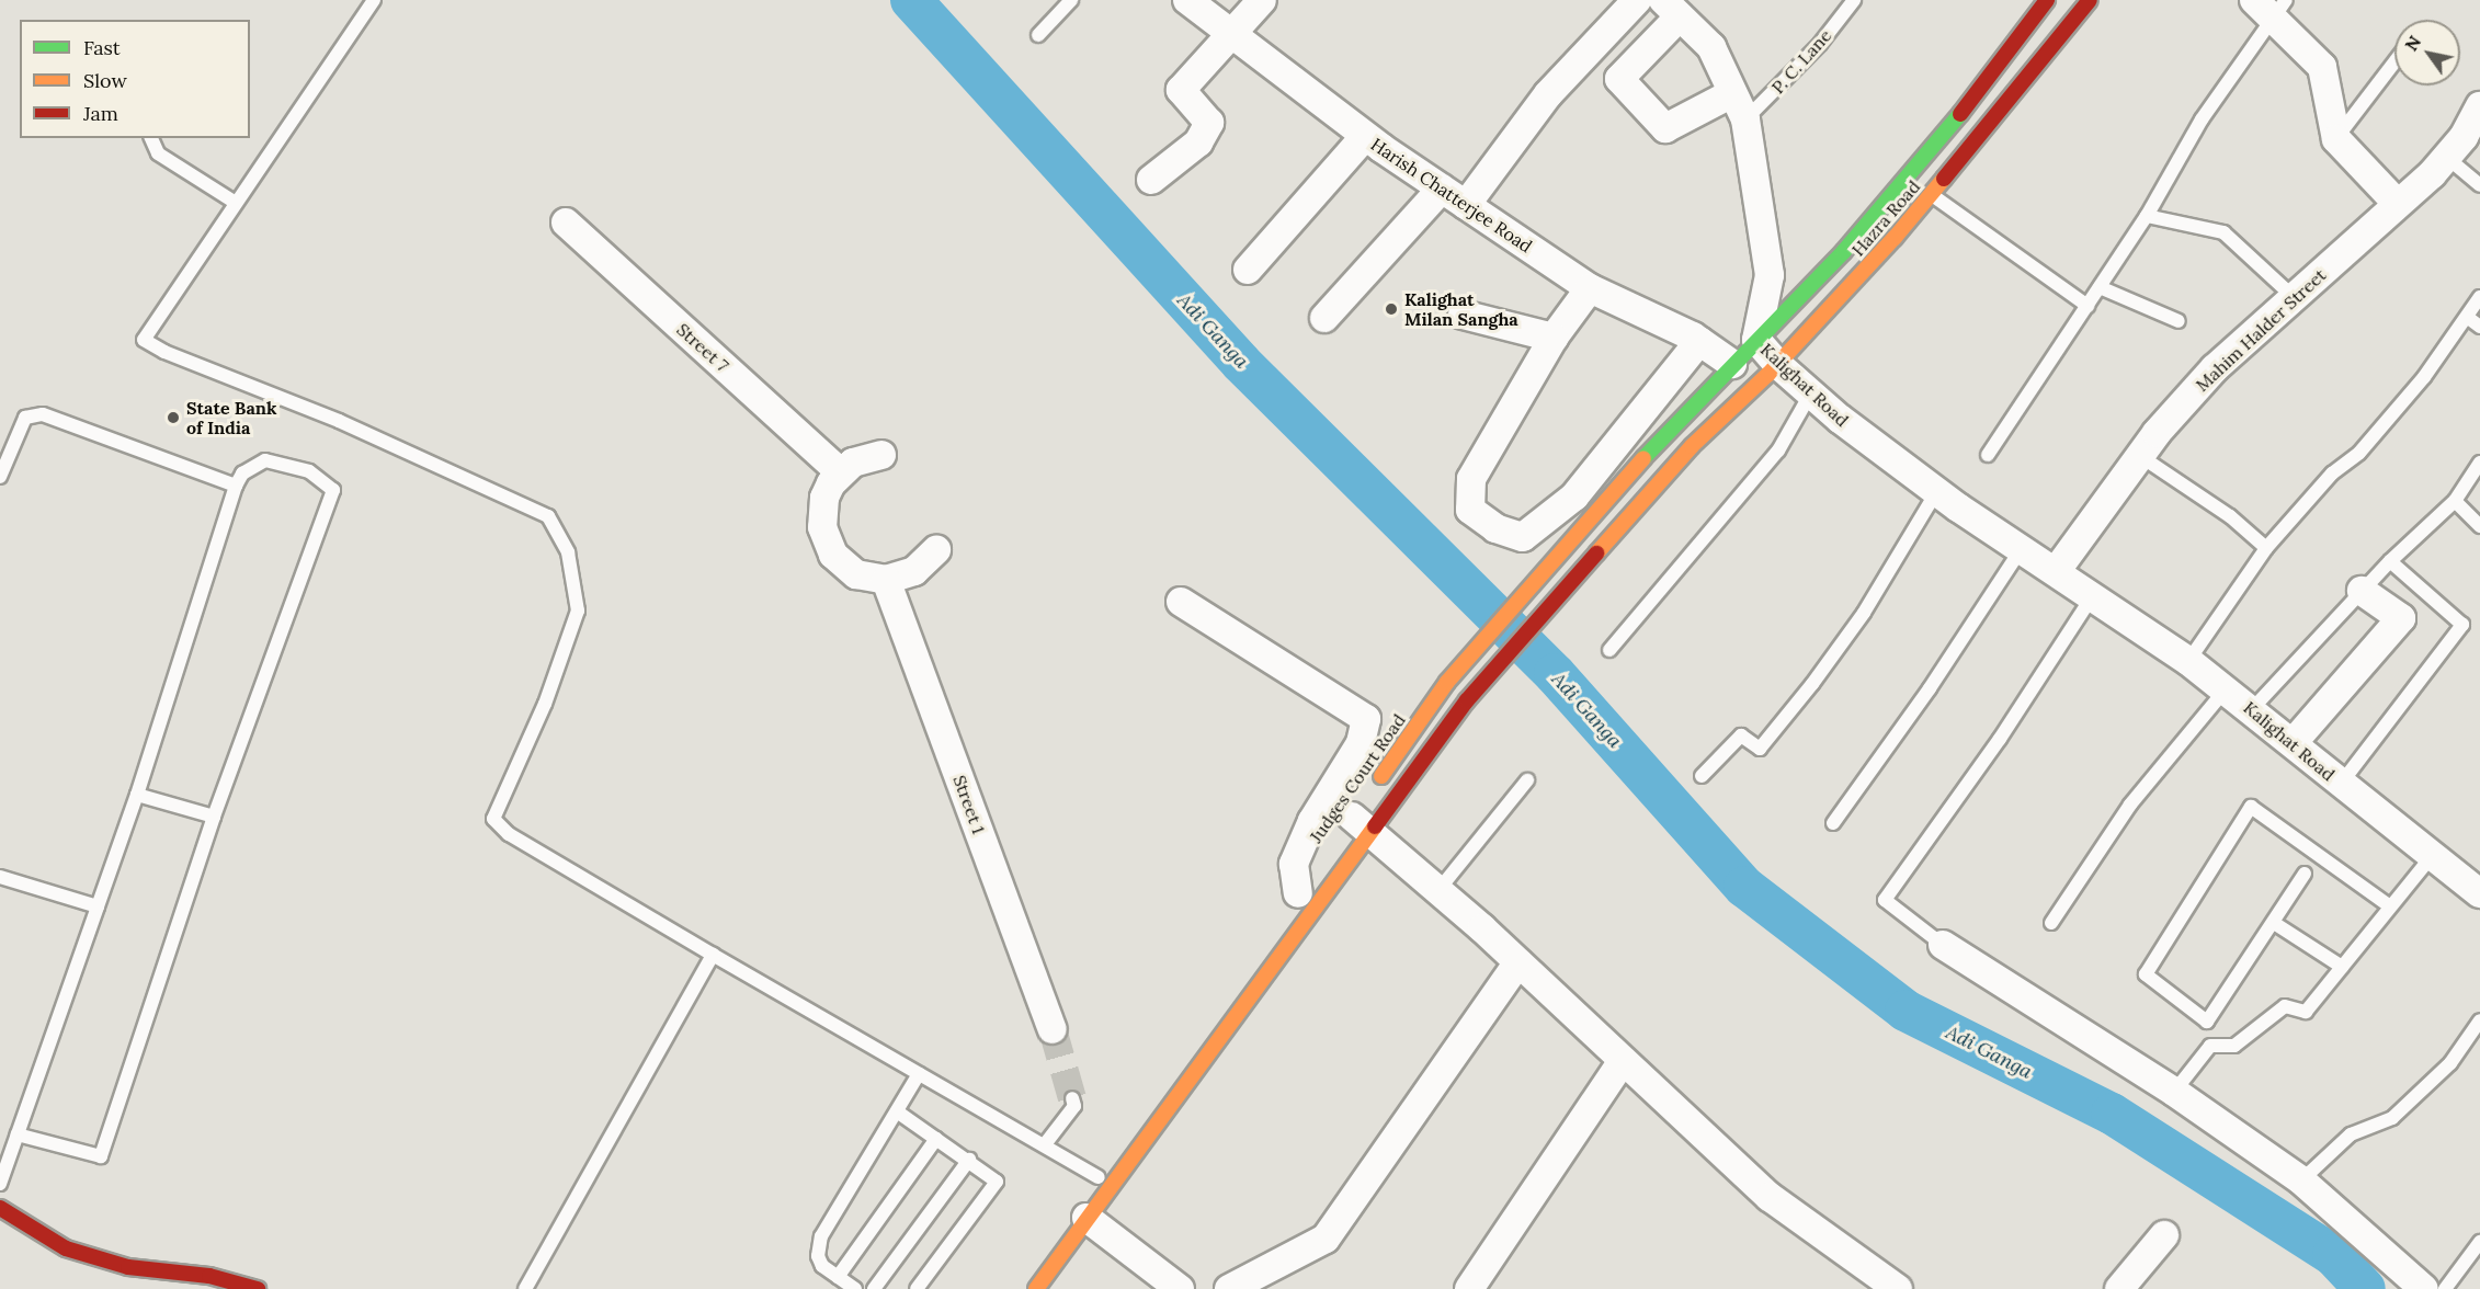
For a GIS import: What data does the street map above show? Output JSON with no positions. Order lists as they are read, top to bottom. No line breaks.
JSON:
{"streets":{"main road":["Hazra Road","Judges Court Road"],"street":["Harish Chatterjee Road","Mahim Halder Street","Street 7","Kalighat Road","Street 1"],"lane":["P. C. Lane"]},"crossings":[["P. C. Lane","Kalighat Road"],["Harish Chatterjee Road","Hazra Road"],["Hazra Road","Kalighat Road"],["Hazra Road","Judges Court Road"],["Mahim Halder Street","Kalighat Road"]],"water":["Adi Ganga"],"places":["Kalighat Milan Sangha","State Bank of India"],"legend":["Fast","Slow","Jam"],"north":"top left"}
